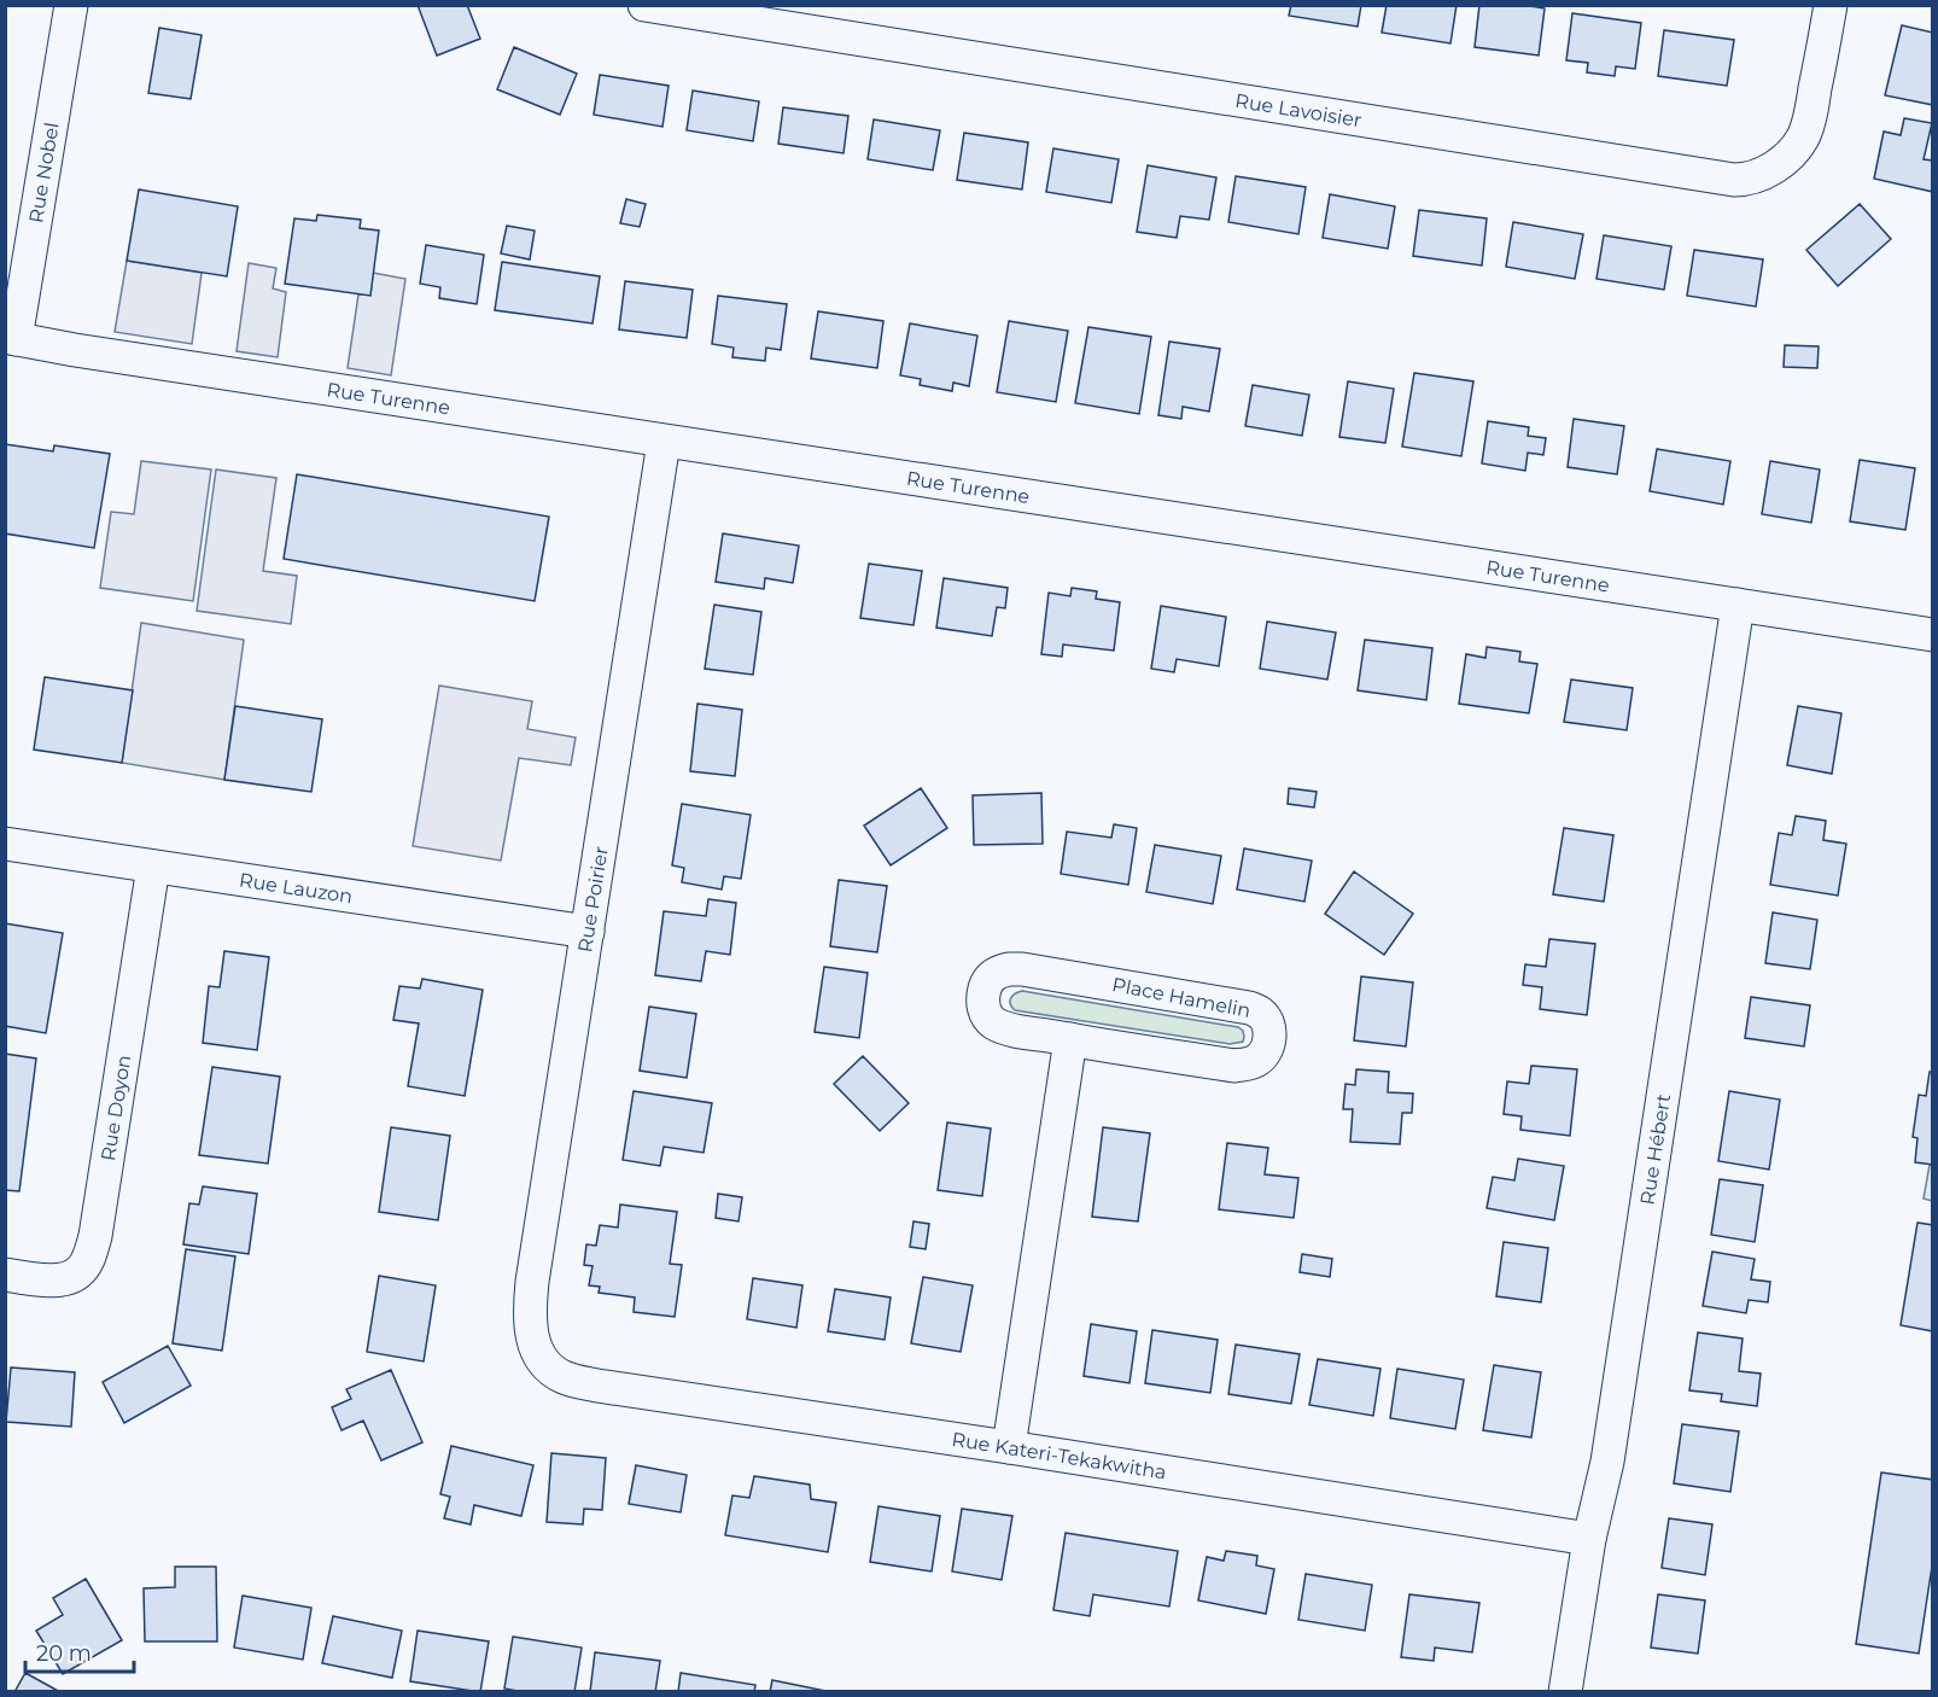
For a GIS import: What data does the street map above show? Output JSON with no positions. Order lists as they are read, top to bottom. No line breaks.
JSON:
{"streets":{"street":["Rue Lavoisier","Rue Nobel","Rue Turenne","Rue Lauzon","Rue Poirier","Place Hamelin","Rue Doyon","Rue Hébert","Rue Kateri-Tekakwitha"]},"crossings":[["Rue Nobel","Rue Turenne"],["Rue Turenne","Rue Poirier"],["Rue Turenne","Rue Hébert"],["Rue Lauzon","Rue Poirier"],["Rue Lauzon","Rue Doyon"],["Rue Poirier","Rue Kateri-Tekakwitha"],["Rue Hébert","Rue Kateri-Tekakwitha"]],"scale_bar":"20 m"}
